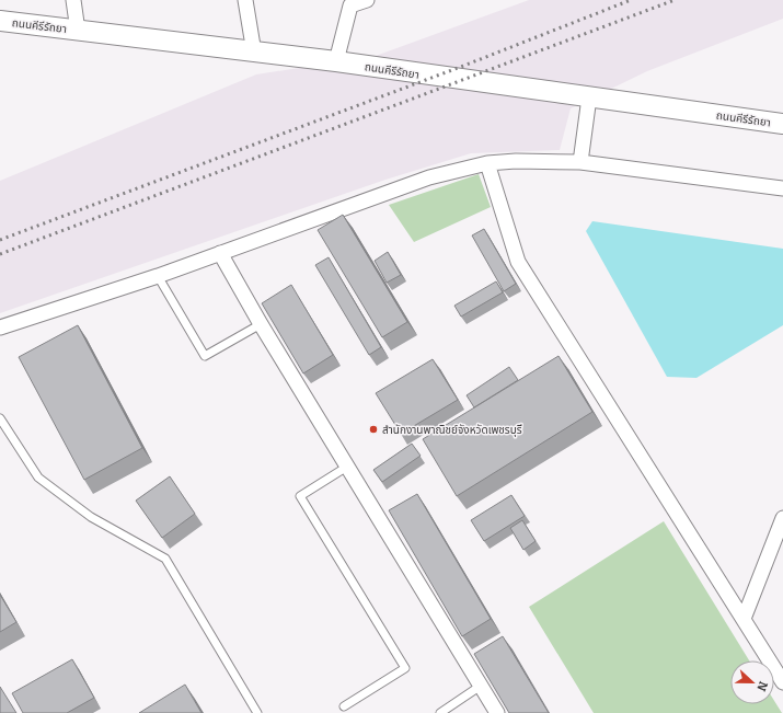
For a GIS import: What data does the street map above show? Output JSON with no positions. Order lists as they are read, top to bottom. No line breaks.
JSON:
{"streets":{"street":["ถนนคีรีรัถยา"]},"places":["สำนักงานพาณิชย์จังหวัดเพชรบุรี"],"north":"right"}
